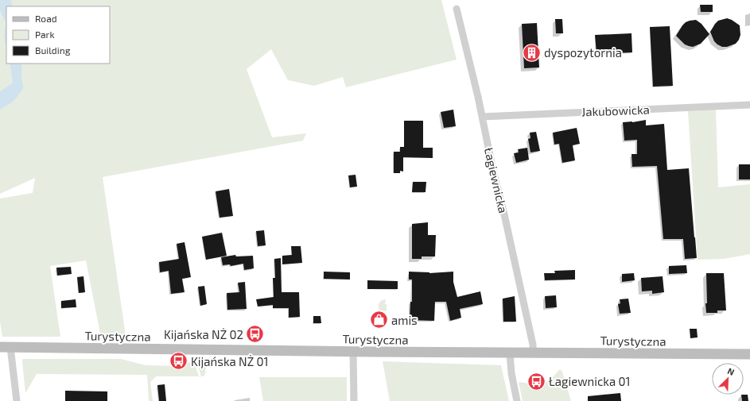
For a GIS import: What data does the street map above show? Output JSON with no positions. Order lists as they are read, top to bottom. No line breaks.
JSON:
{"streets":{"main road":["Turystyczna"],"street":["Jakubowicka","Łagiewnicka"]},"crossings":[["Jakubowicka","Łagiewnicka"],["Łagiewnicka","Turystyczna"]],"places":{"building":["dyspozytornia"],"shop":["amis"],"bus stop":["Kijańska NŻ 02","Kijańska NŻ 01","Łagiewnicka 01"]},"legend":["Road","Park","Building"],"north":"top right"}
